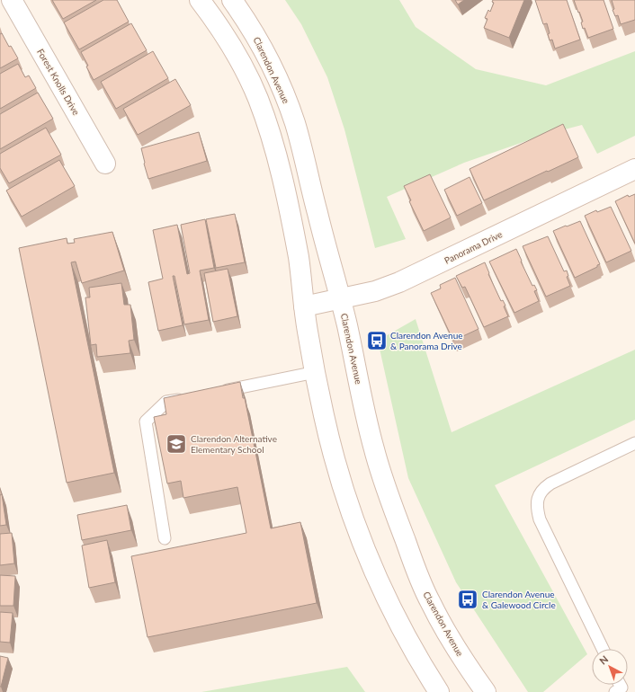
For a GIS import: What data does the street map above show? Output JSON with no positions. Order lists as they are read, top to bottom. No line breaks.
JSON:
{"streets":{"main road":["Clarendon Avenue","Forest Knolls Drive","Panorama Drive"]},"crossings":[["Clarendon Avenue","Panorama Drive"]],"places":{"bus stop":["Clarendon Avenue & Panorama Drive","Clarendon Avenue & Galewood Circle"],"school or university":["Clarendon Alternative Elementary School"]},"north":"top left"}
